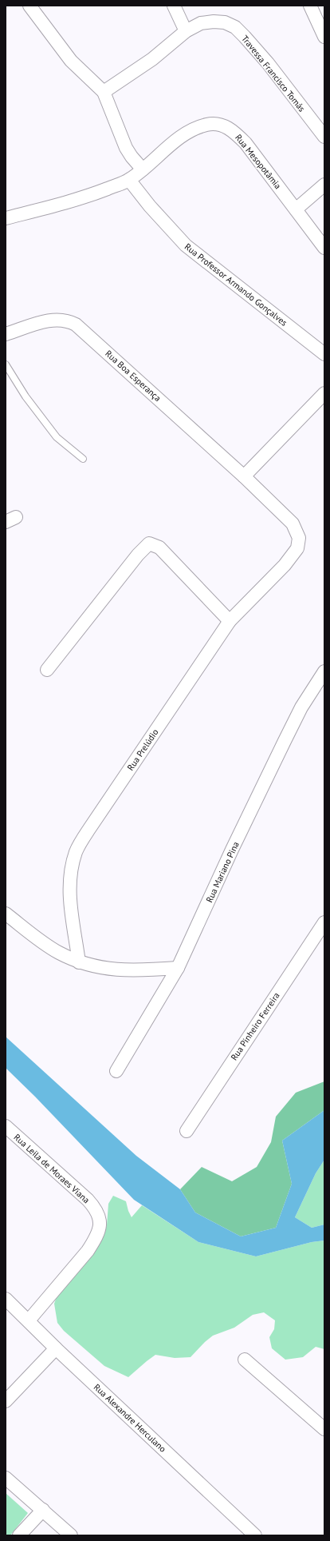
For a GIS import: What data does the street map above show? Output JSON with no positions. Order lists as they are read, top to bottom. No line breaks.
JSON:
{"streets":{"street":["Travessa Francisco Tomás","Rua Mesopotâmia","Rua Professor Armando Gonçalves","Rua Boa Esperança","Rua Prelúdio","Rua Mariano Pina","Rua Pinheiro Ferreira","Rua Leila de Moraes Viana","Rua Alexandre Herculano"]},"crossings":[["Rua Mesopotâmia","Rua Professor Armando Gonçalves"],["Rua Boa Esperança","Rua Prelúdio"],["Rua Leila de Moraes Viana","Rua Alexandre Herculano"]]}
